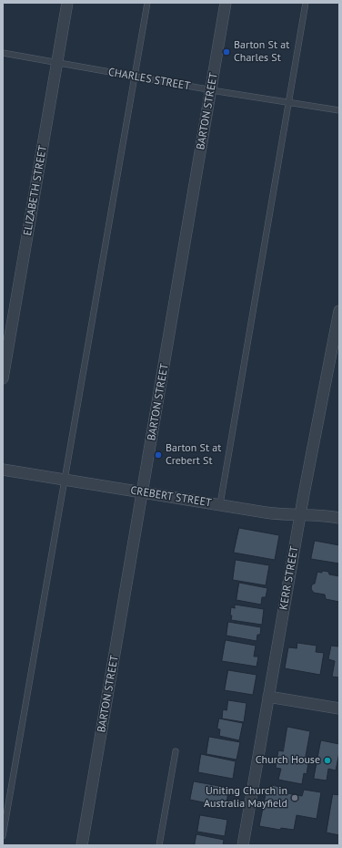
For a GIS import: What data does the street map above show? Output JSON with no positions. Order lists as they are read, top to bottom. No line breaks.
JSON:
{"streets":{"street":["BARTON STREET","ELIZABETH STREET","CREBERT STREET","KERR STREET"],"lane":["CHARLES STREET"]},"crossings":[["CHARLES STREET","BARTON STREET"],["CHARLES STREET","ELIZABETH STREET"],["BARTON STREET","CREBERT STREET"],["CREBERT STREET","KERR STREET"]],"places":["Barton St at Charles St","Barton St at Crebert St","Church House","Uniting Church in Australia Mayfield"]}
